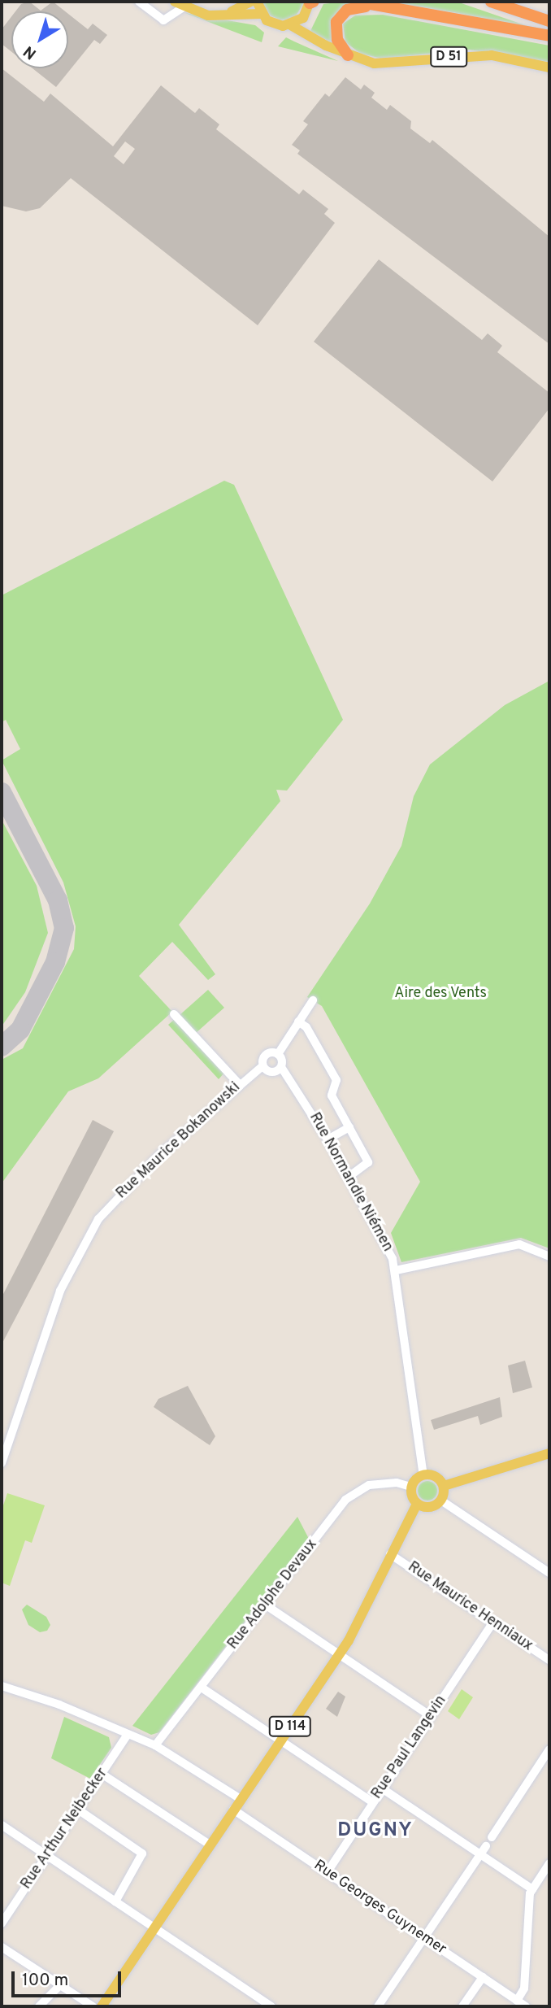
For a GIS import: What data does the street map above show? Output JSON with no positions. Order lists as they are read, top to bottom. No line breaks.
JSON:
{"streets":{"main road":["D 51","D 114"],"street":["Rue Maurice Bokanowski","Rue Normandie Niémen","Rue Adolphe Devaux","Rue Maurice Henniaux","Rue Paul Langevin","Rue Arthur Neibecker","Rue Georges Guynemer"]},"crossings":[["Rue Maurice Bokanowski","Rue Normandie Niémen"],["Rue Normandie Niémen","Rue Adolphe Devaux"],["Rue Normandie Niémen","D 114"],["Rue Adolphe Devaux","D 114"],["Rue Maurice Henniaux","D 114"],["Rue Maurice Henniaux","Rue Paul Langevin"],["D 114","Rue Georges Guynemer"],["Rue Paul Langevin","Rue Georges Guynemer"]],"districts":["DUGNY"],"parks":["Aire des Vents"],"scale_bar":"100 m","north":"bottom left"}
